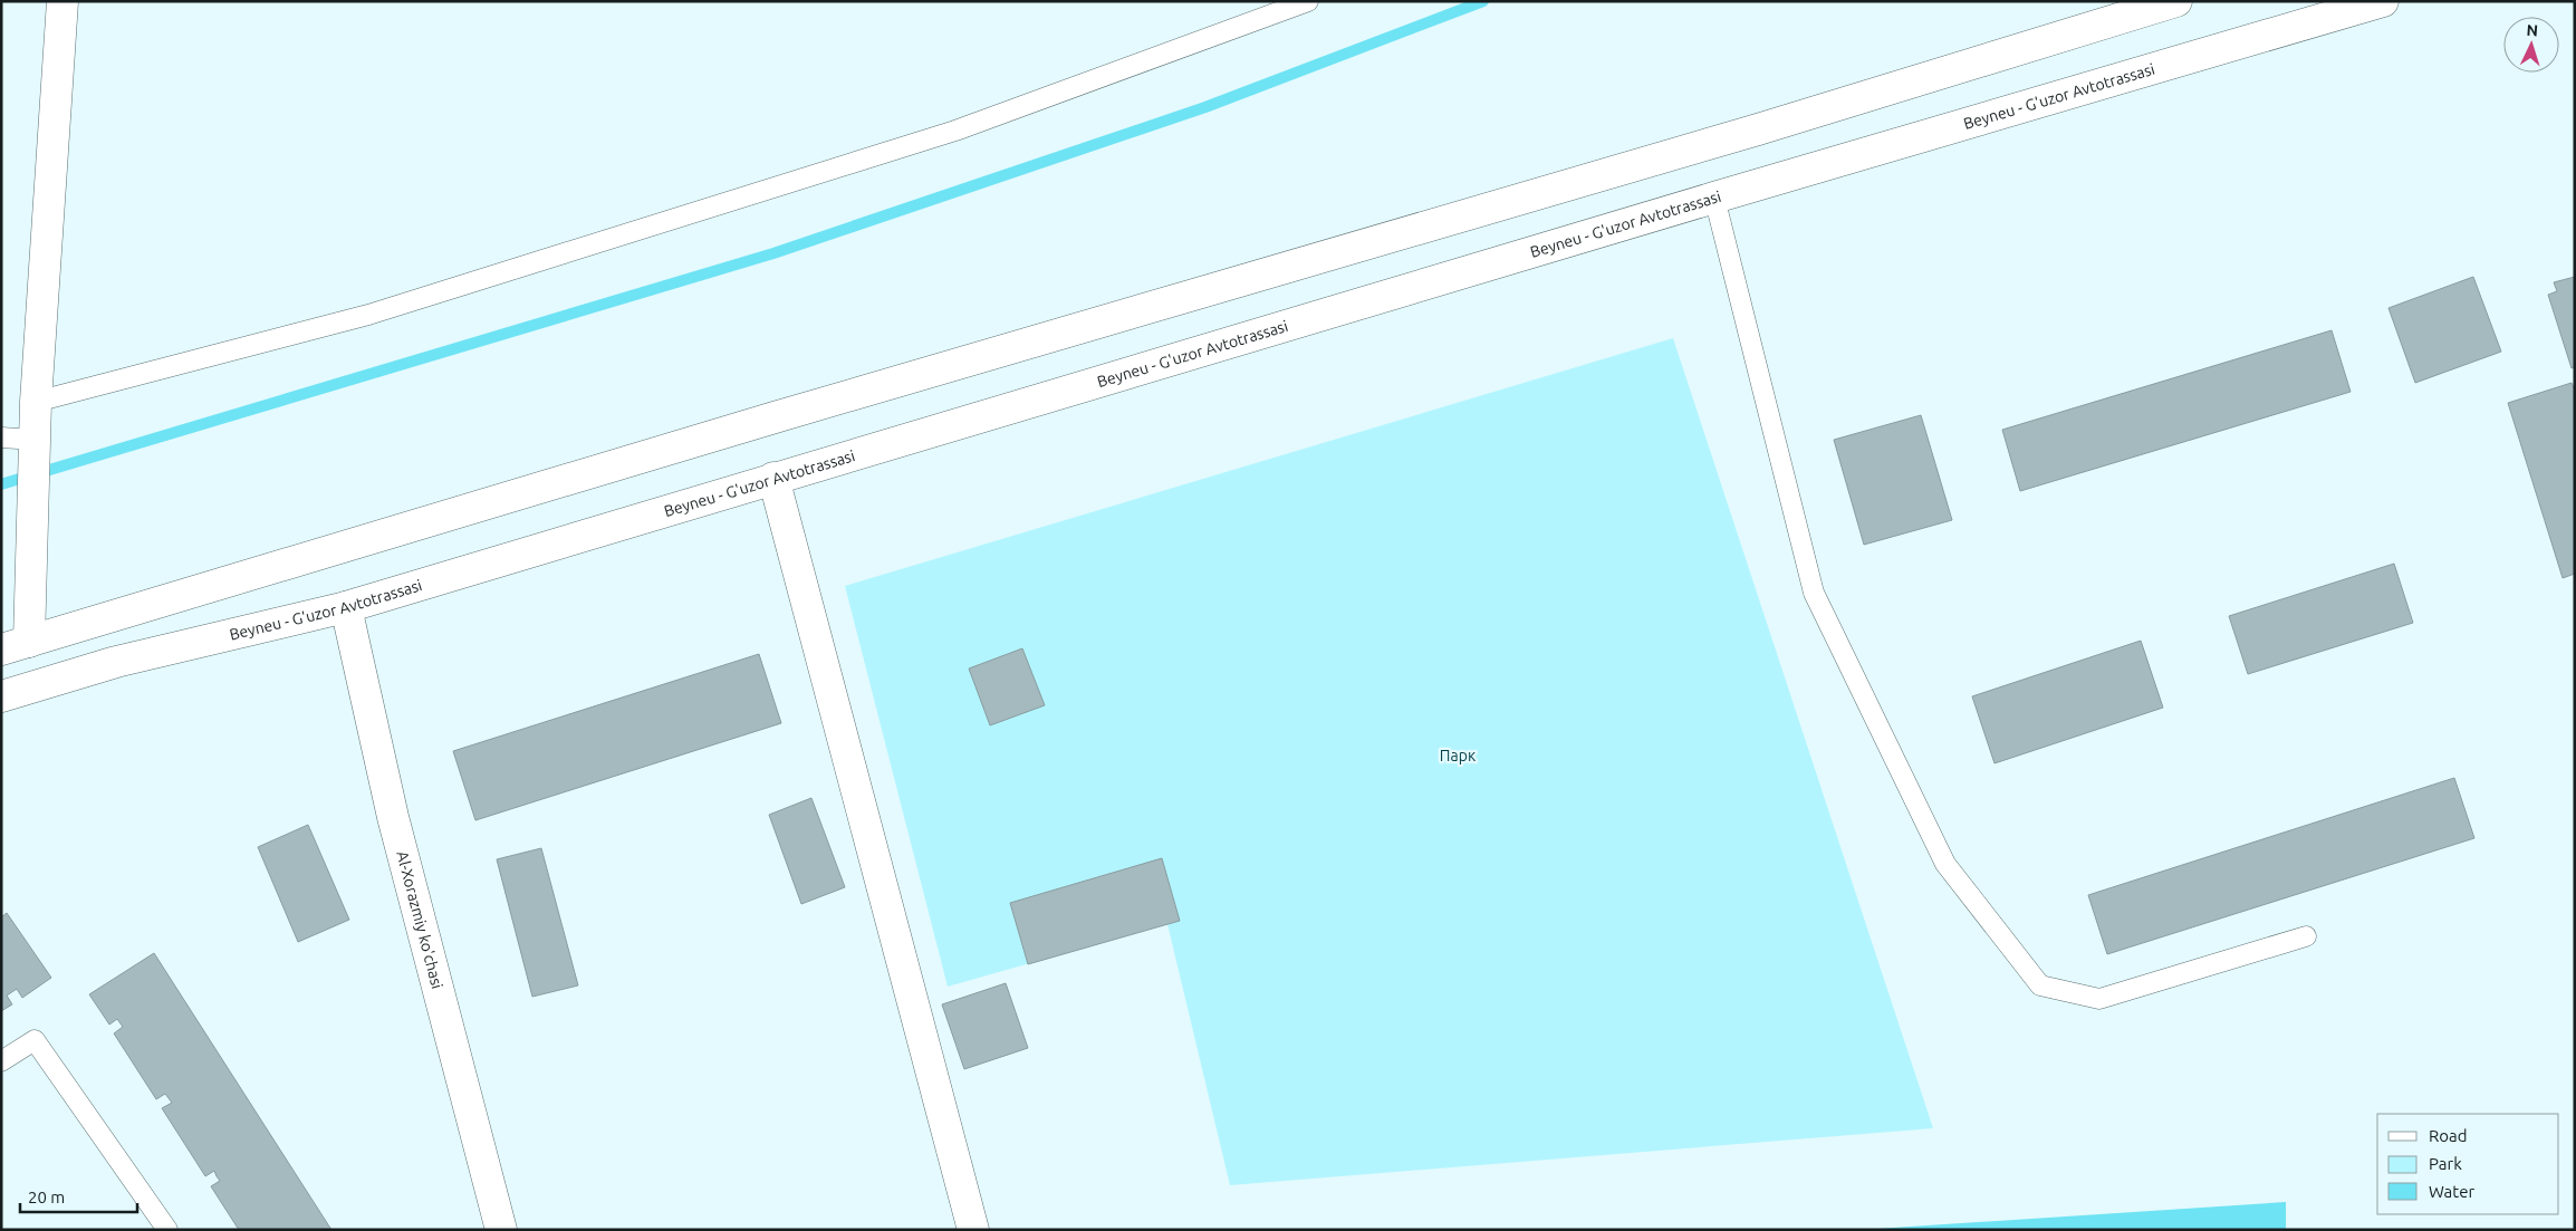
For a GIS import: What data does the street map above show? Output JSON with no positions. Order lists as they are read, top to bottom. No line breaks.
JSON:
{"streets":{"main road":["Beyneu - G'uzor Avtotrassasi","Al-Xorazmiy ko'chasi"]},"crossings":[["Beyneu - G'uzor Avtotrassasi","Al-Xorazmiy ko'chasi"]],"parks":["Парк"],"legend":["Road","Park","Water"],"scale_bar":"20 m","north":"top"}
